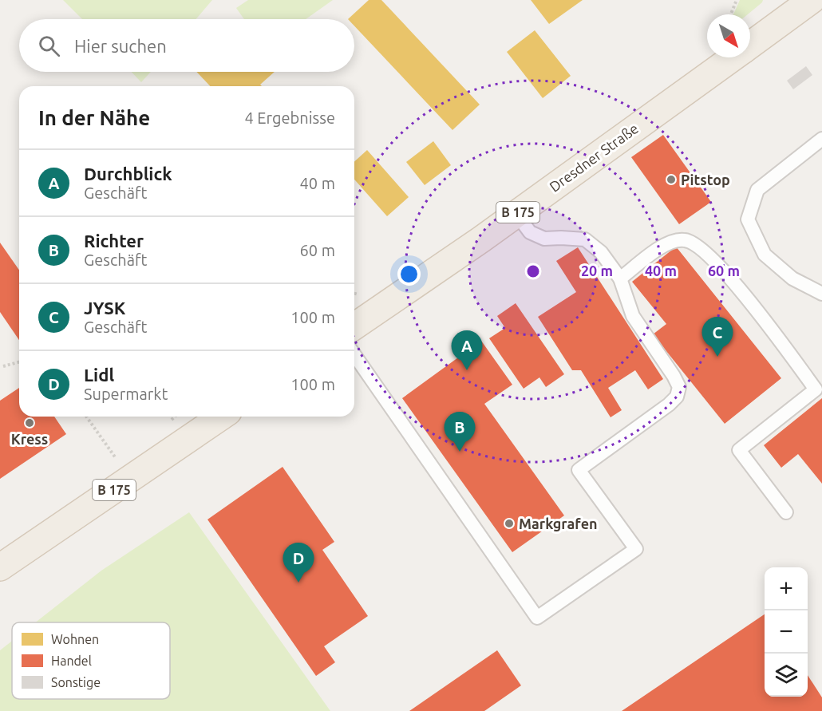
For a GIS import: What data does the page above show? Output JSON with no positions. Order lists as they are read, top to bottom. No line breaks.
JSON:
{"streets":{"main road":["Dresdner Straße","B 175"]},"places":["Pitstop","Kress","Markgrafen"],"legend":["Wohnen","Handel","Sonstige"],"north":"bottom right","page":{"search":"Hier suchen","heading":["In der Nähe","4 Ergebnisse"],"list":[{"mark":"A","name":"Durchblick","note":"Geschäft","value":"40 m"},{"mark":"B","name":"Richter","note":"Geschäft","value":"60 m"},{"mark":"C","name":"JYSK","note":"Geschäft","value":"100 m"},{"mark":"D","name":"Lidl","note":"Supermarkt","value":"100 m"}],"pins":["C","A","B","D"],"map_buttons":["+","−"]},"rings":["20 m","40 m","60 m"]}
